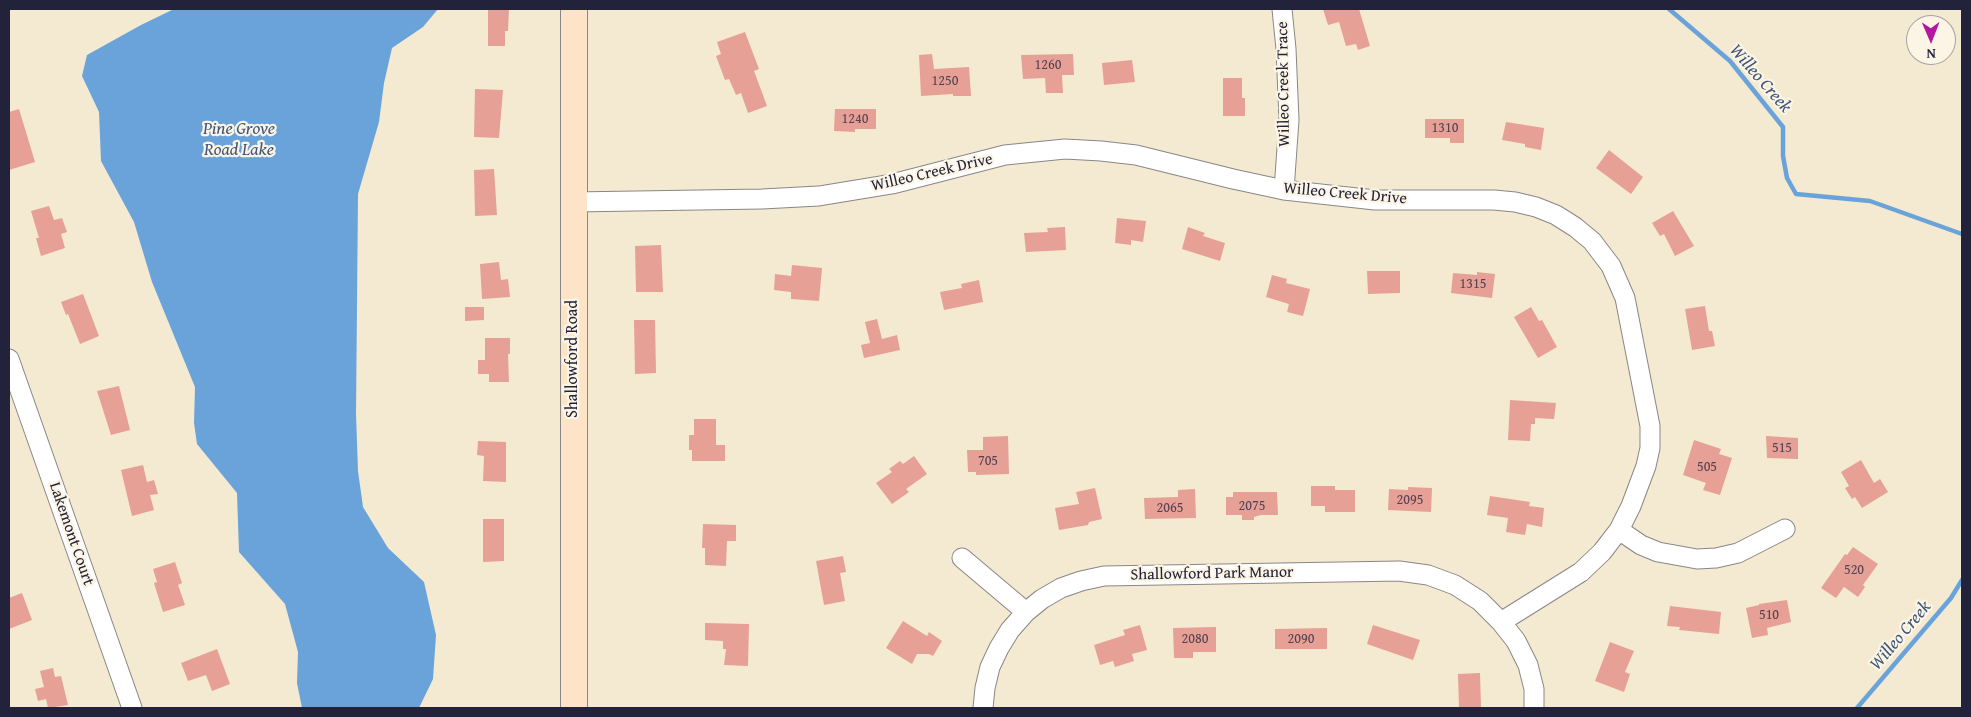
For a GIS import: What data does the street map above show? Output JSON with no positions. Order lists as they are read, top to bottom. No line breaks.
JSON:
{"streets":{"street":["Willeo Creek Trace","Willeo Creek Drive","Shallowford Road","Lakemont Court","Shallowford Park Manor"]},"crossings":[["Willeo Creek Trace","Willeo Creek Drive"],["Willeo Creek Drive","Shallowford Road"],["Willeo Creek Drive","Shallowford Park Manor"]],"water":["Willeo Creek","Pine Grove Road Lake"],"house_numbers":["1260","1250","1240","1310","1315","515","705","505","2095","2075","2065","520","510","2080","2090"],"north":"bottom"}
